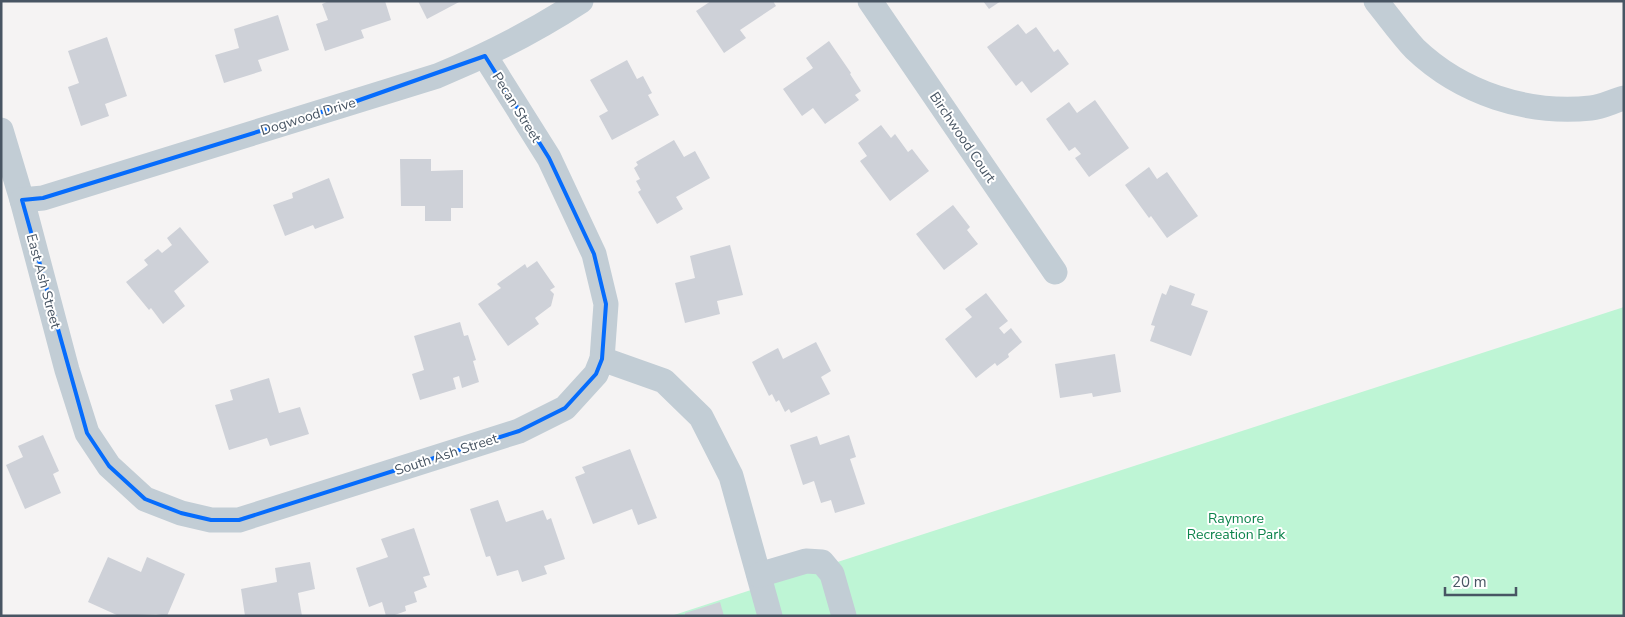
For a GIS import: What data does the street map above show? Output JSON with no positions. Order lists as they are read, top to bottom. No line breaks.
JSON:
{"streets":{"street":["Pecan Street","Dogwood Drive","Birchwood Court","East Ash Street","South Ash Street"]},"crossings":[["Pecan Street","Dogwood Drive"],["Pecan Street","South Ash Street"],["Dogwood Drive","East Ash Street"],["East Ash Street","South Ash Street"]],"parks":["Raymore Recreation Park"],"scale_bar":"20 m"}
